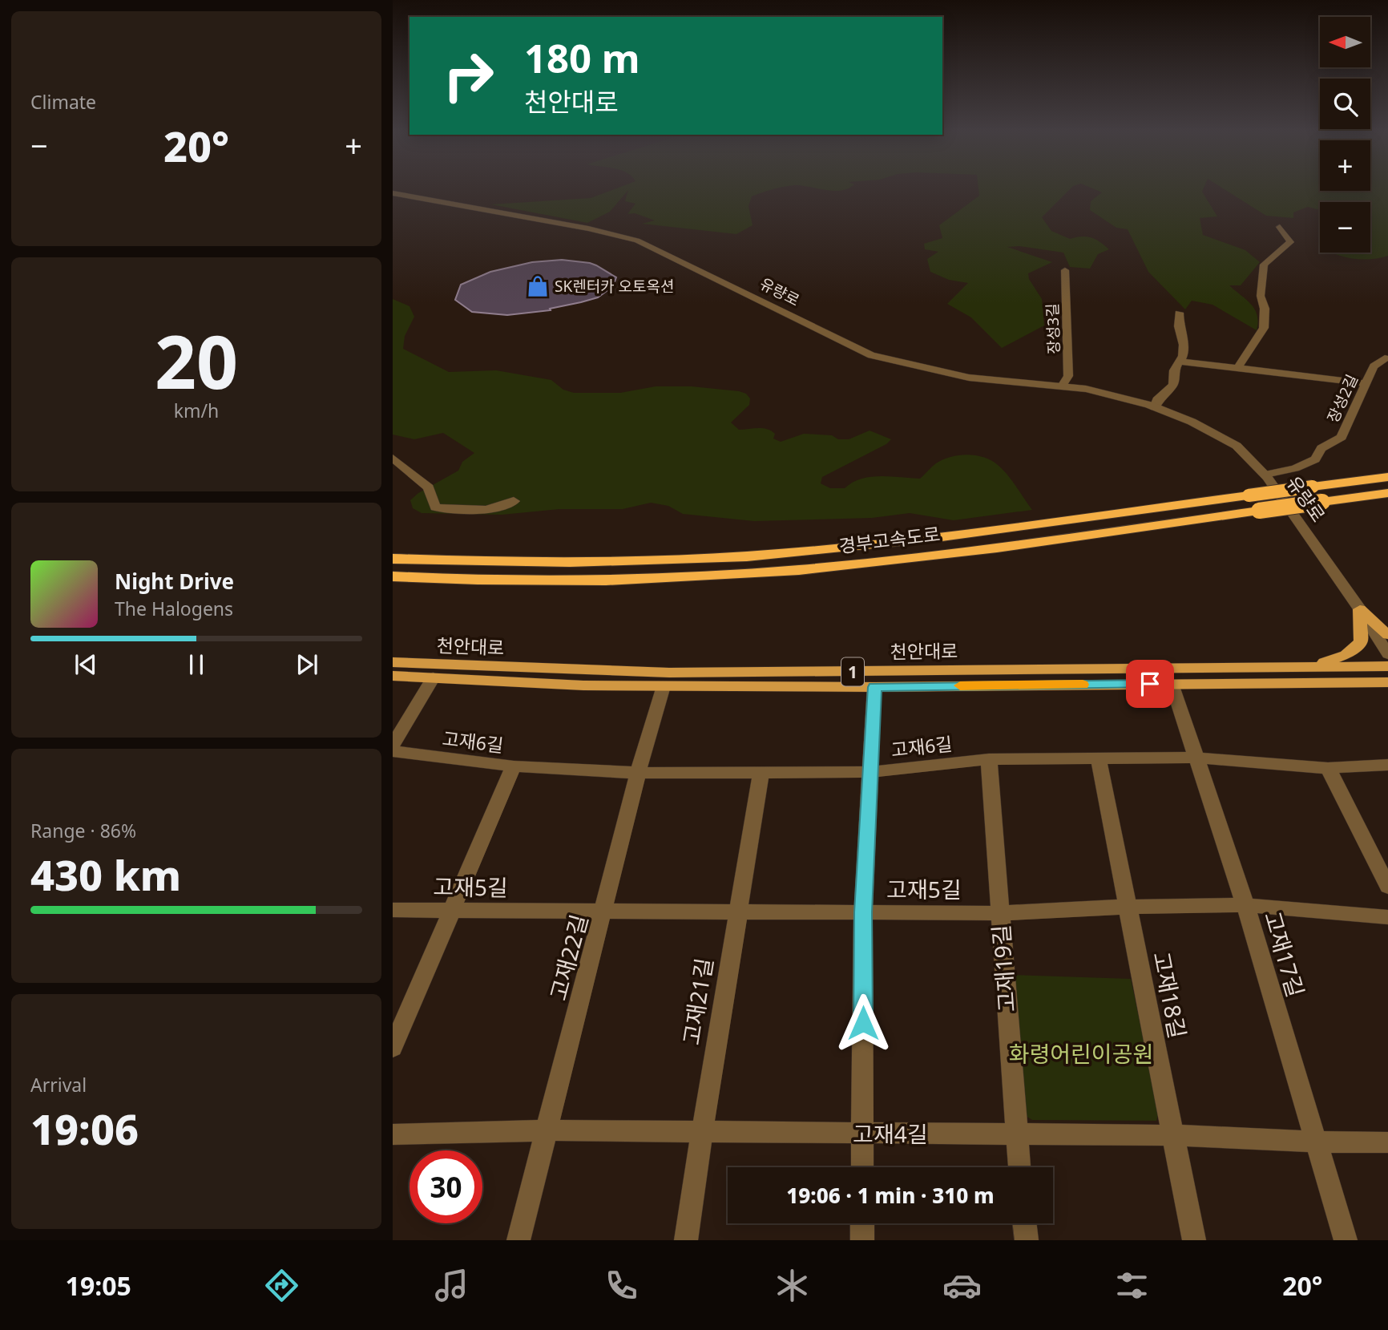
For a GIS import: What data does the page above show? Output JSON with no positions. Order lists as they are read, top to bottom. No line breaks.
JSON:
{"streets":{"highway":["경부고속도로"],"main road":["천안대로","1"],"street":["유량로","장성3길","장성2길","고재6길","고재5길","고재17길","고재22길","고재19길","고재18길","고재21길","고재4길"]},"crossings":[["유량로","장성3길"],["유량로","장성2길"],["천안대로","고재17길"],["천안대로","고재22길"],["고재6길","고재17길"],["고재6길","고재22길"],["고재6길","고재19길"],["고재6길","고재18길"],["고재6길","고재21길"],["고재5길","고재17길"],["고재5길","고재22길"],["고재5길","고재19길"],["고재5길","고재18길"],["고재5길","고재21길"],["고재17길","고재4길"],["고재22길","고재4길"],["고재19길","고재4길"],["고재18길","고재4길"],["고재21길","고재4길"]],"parks":["화령어린이공원"],"places":{"shop":["SK렌터카 오토옥션"]},"north":"left","page":{"tile":["Climate",["20","km/h"],["Range · 86%","430 km"],["Arrival","19:06"]],"map_buttons":["+","−"],"turn":["180 m","천안대로"],"heat":["−","20°","+"],"song":["Night Drive","The Halogens"],"limit":"30","trip":"19:06 · 1 min · 310 m","tabs":["19:05","20°"]}}
